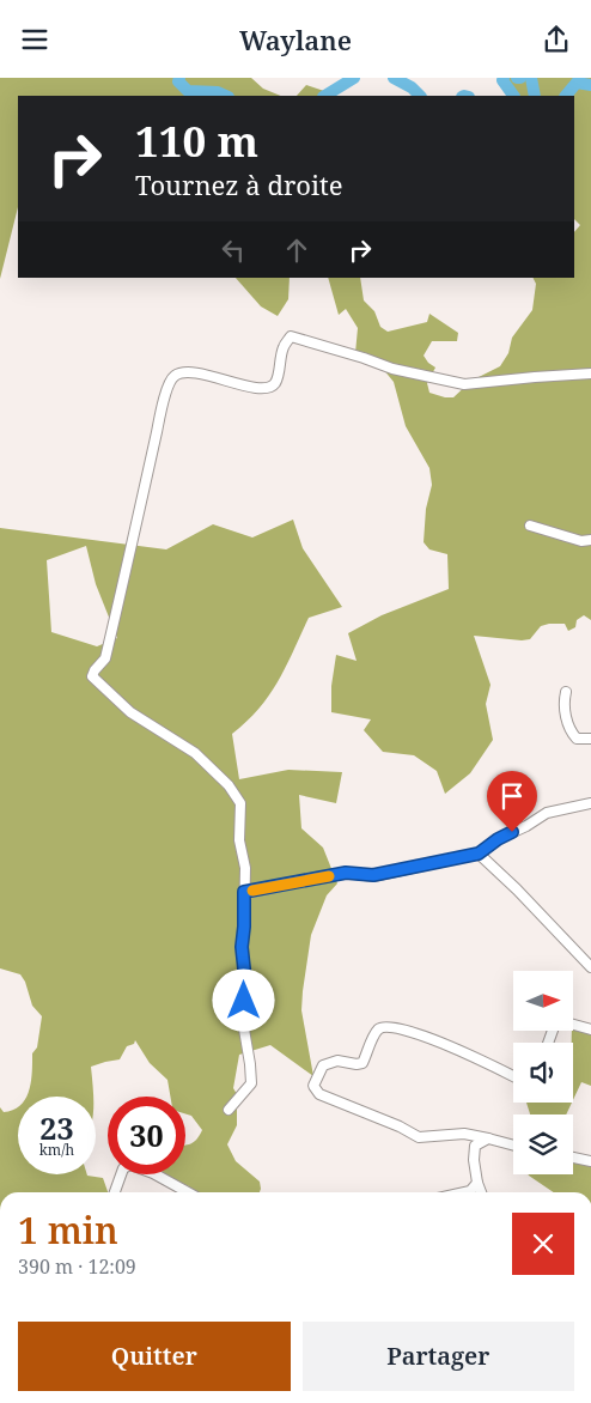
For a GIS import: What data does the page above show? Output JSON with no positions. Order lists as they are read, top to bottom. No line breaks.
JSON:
{"north":"right","page":{"header":"Waylane","turn":["110 m","Tournez à droite"],"speed":"23 km/h","limit":"30","heading":["1 min","390 m · 12:09"],"buttons":["Quitter","Partager"]}}
